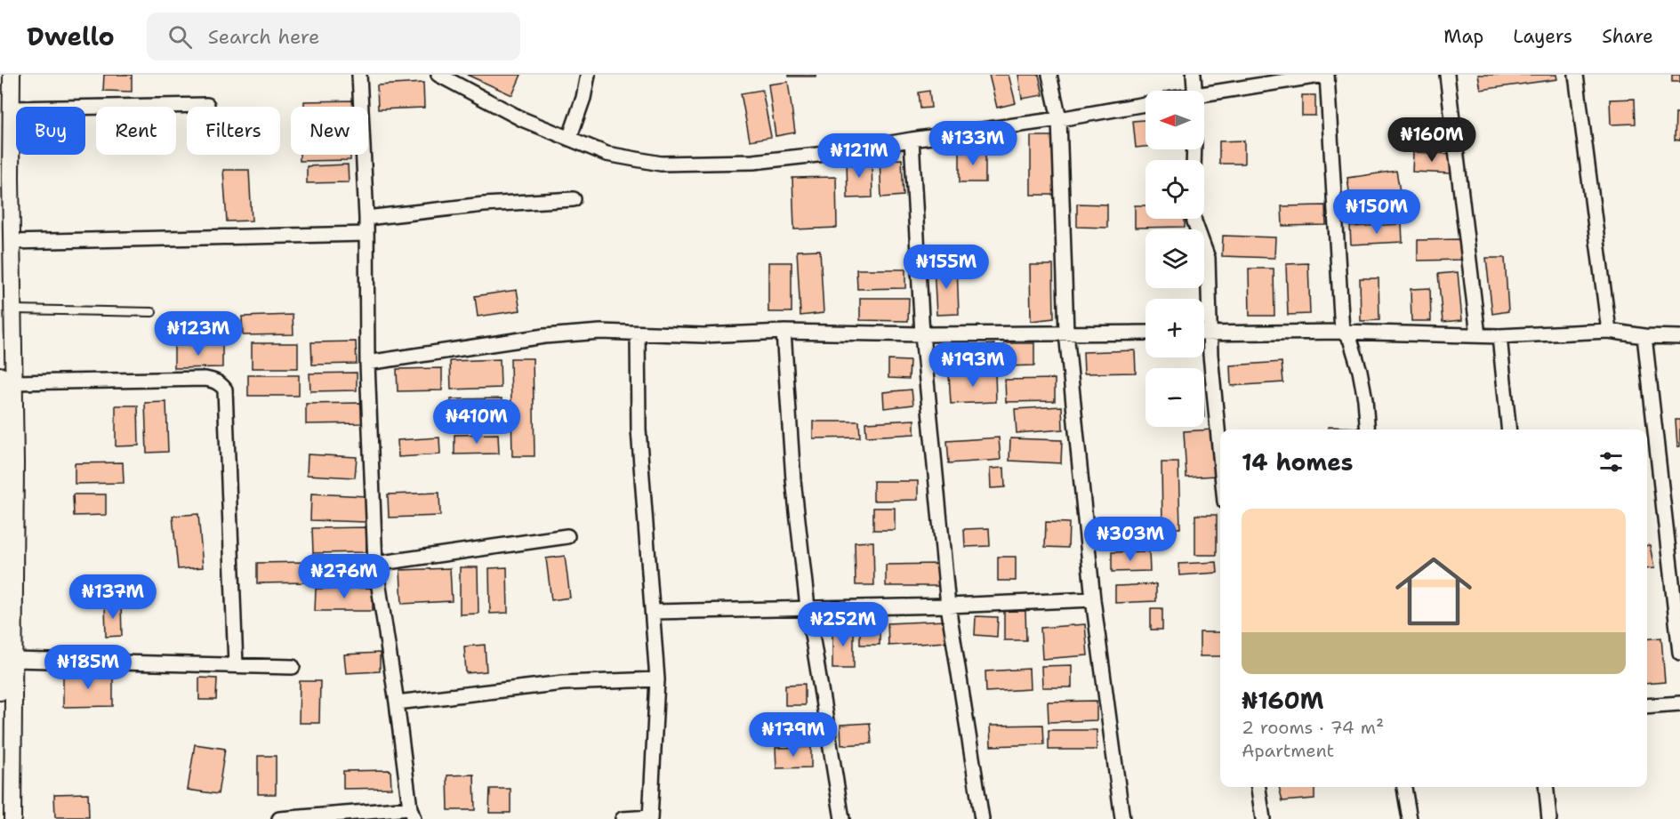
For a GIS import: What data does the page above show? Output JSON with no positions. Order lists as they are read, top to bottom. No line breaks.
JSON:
{"north":"left","page":{"header":"Dwello","search":"Search here","nav":["Map","Layers","Share"],"map_buttons":["+","−"],"chip":["Buy","Rent","Filters","New"],"price":["₦160M","₦133M","₦121M","₦150M","₦155M","₦123M","₦193M","₦410M","₦303M","₦276M","₦137M","₦252M","₦185M","₦179M"],"heading":"14 homes","list":[{"name":"₦160M","note":"2 rooms · 74 m² · Apartment"}]}}
